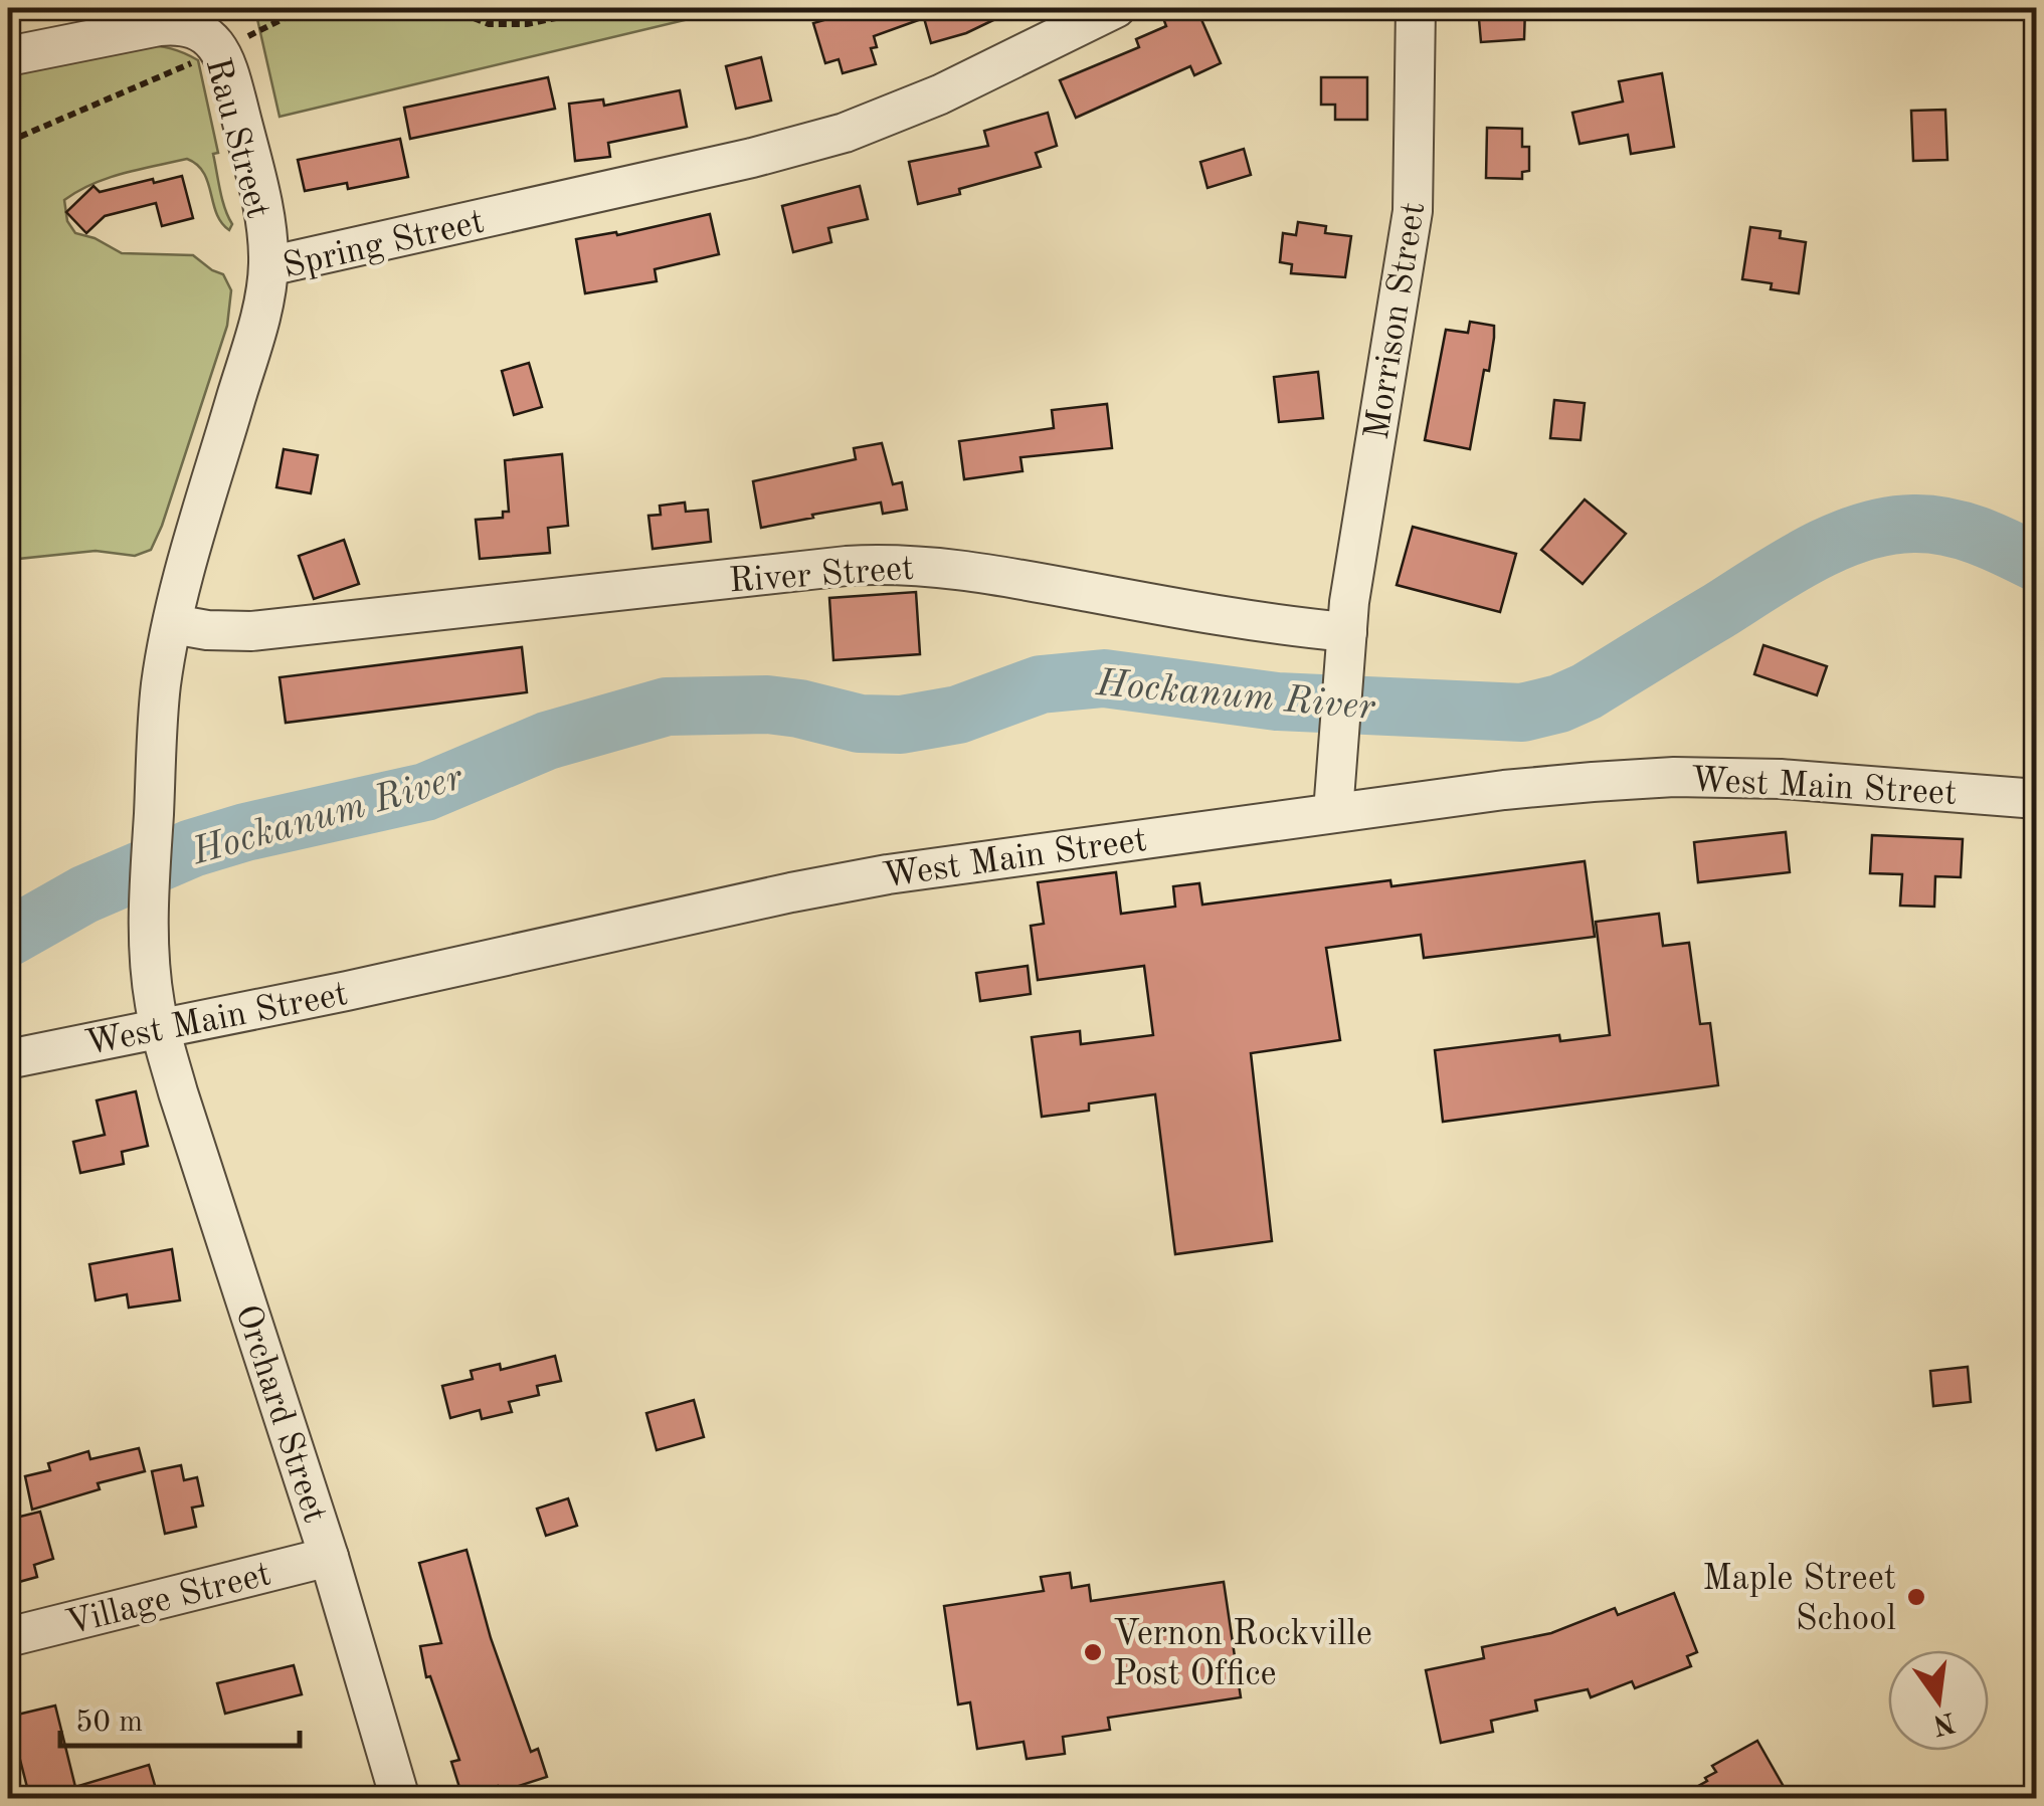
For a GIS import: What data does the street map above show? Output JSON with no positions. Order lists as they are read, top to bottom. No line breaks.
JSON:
{"streets":{"street":["Rau Street","Spring Street","Morrison Street","River Street","West Main Street","Orchard Street","Village Street"]},"crossings":[["Rau Street","Spring Street"],["Spring Street","River Street"],["Spring Street","West Main Street"],["Spring Street","Orchard Street"],["Morrison Street","River Street"],["West Main Street","Orchard Street"],["Orchard Street","Village Street"]],"water":["Hockanum River"],"places":["Maple Street School","Vernon Rockville Post Office"],"scale_bar":"50 m","north":"bottom"}
